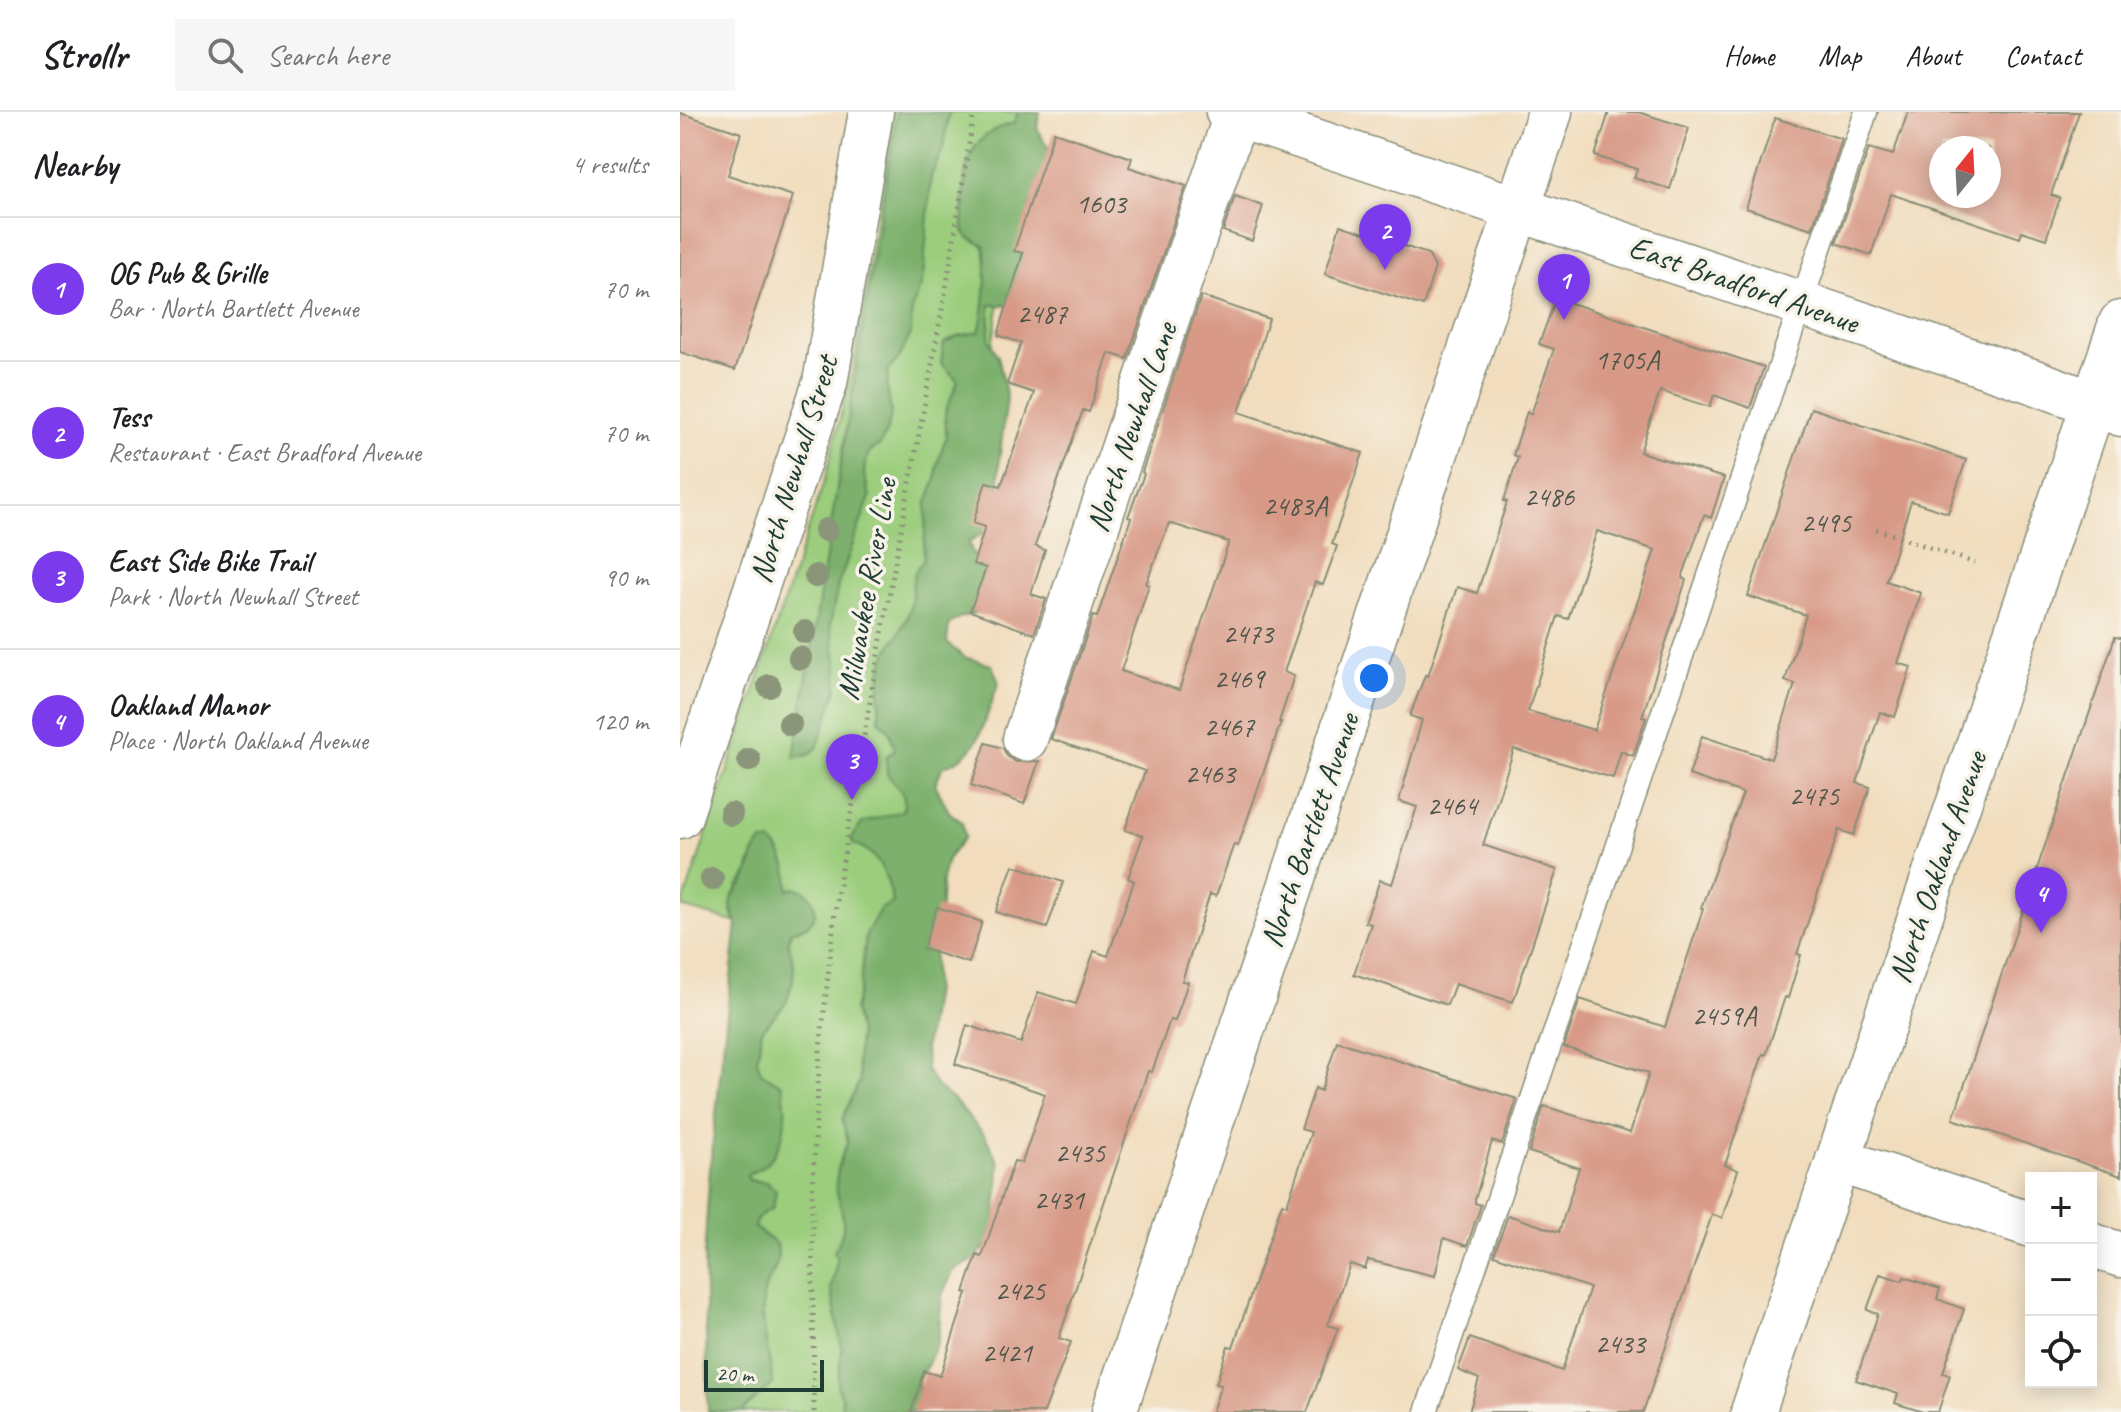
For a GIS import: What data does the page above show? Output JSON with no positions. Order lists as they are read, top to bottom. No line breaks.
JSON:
{"streets":{"street":["East Bradford Avenue","North Newhall Lane","North Newhall Street","North Bartlett Avenue","North Oakland Avenue"],"path":["Milwaukee River Line"]},"crossings":[["East Bradford Avenue","North Newhall Lane"],["East Bradford Avenue","North Bartlett Avenue"],["East Bradford Avenue","North Oakland Avenue"]],"house_numbers":["1603","2487","1705A","2486","2483A","2495","2473","2469","2467","2463","2475","2464","2459A","2435","2431","2425","2433","2421"],"scale_bar":"20 m","north":"top","page":{"header":"Strollr","search":"Search here","nav":["Home","Map","About","Contact"],"heading":["Nearby","4 results"],"pins":["2","1","3","4"],"list":[{"mark":"1","name":"OG Pub & Grille","note":"Bar · North Bartlett Avenue","value":"70 m"},{"mark":"2","name":"Tess","note":"Restaurant · East Bradford Avenue","value":"70 m"},{"mark":"3","name":"East Side Bike Trail","note":"Park · North Newhall Street","value":"90 m"},{"mark":"4","name":"Oakland Manor","note":"Place · North Oakland Avenue","value":"120 m"}],"map_buttons":["+","−"],"scale":"20 m"}}
